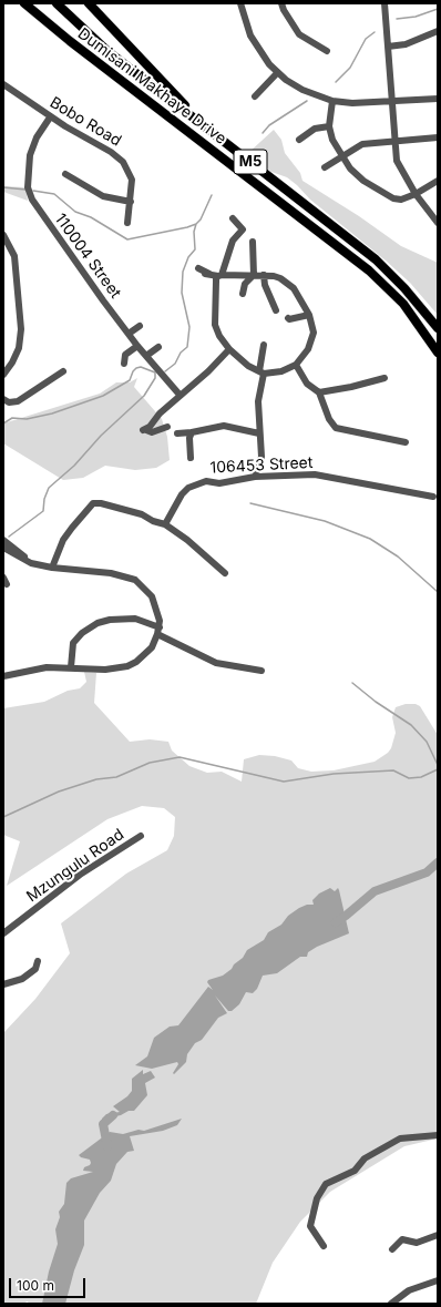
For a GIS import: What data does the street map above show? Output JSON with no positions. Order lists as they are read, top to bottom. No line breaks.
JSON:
{"streets":{"main road":["Dumisani Makhaye Drive","M5"],"street":["Bobo Road","110004 Street","106453 Street","Mzungulu Road"]},"crossings":[["Bobo Road","110004 Street"]],"scale_bar":"100 m"}
